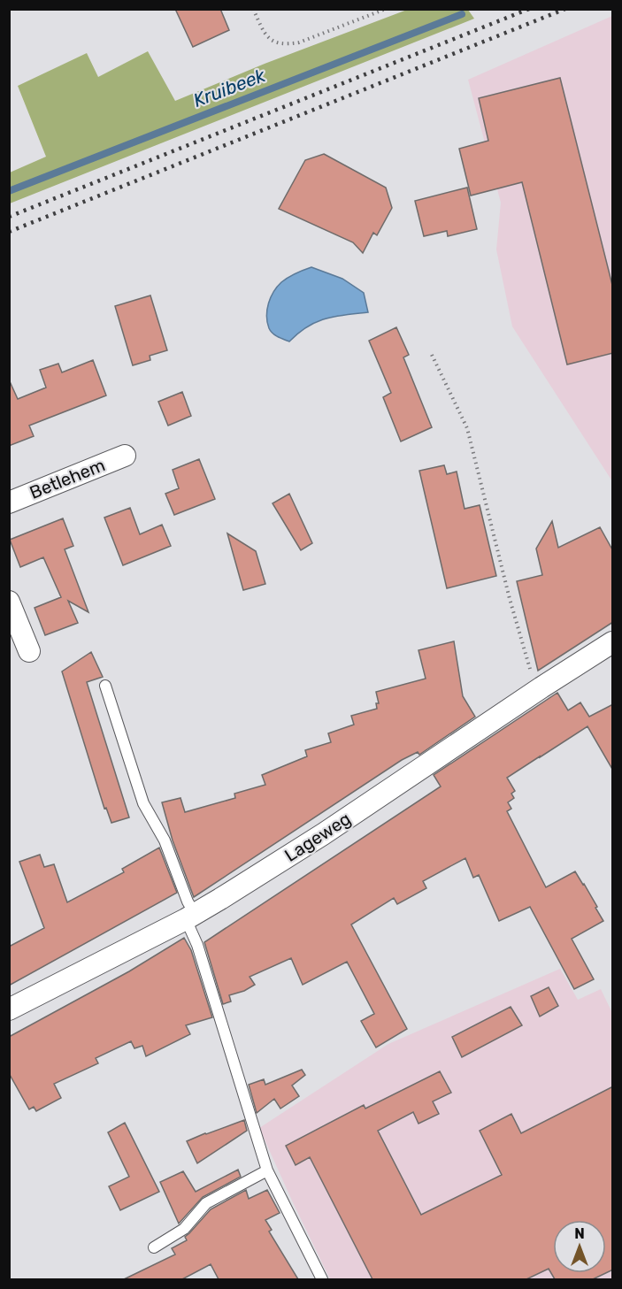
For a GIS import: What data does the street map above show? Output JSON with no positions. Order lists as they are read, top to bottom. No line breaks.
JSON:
{"streets":{"street":["Betlehem","Lageweg"]},"water":["Kruibeek"],"north":"top"}
